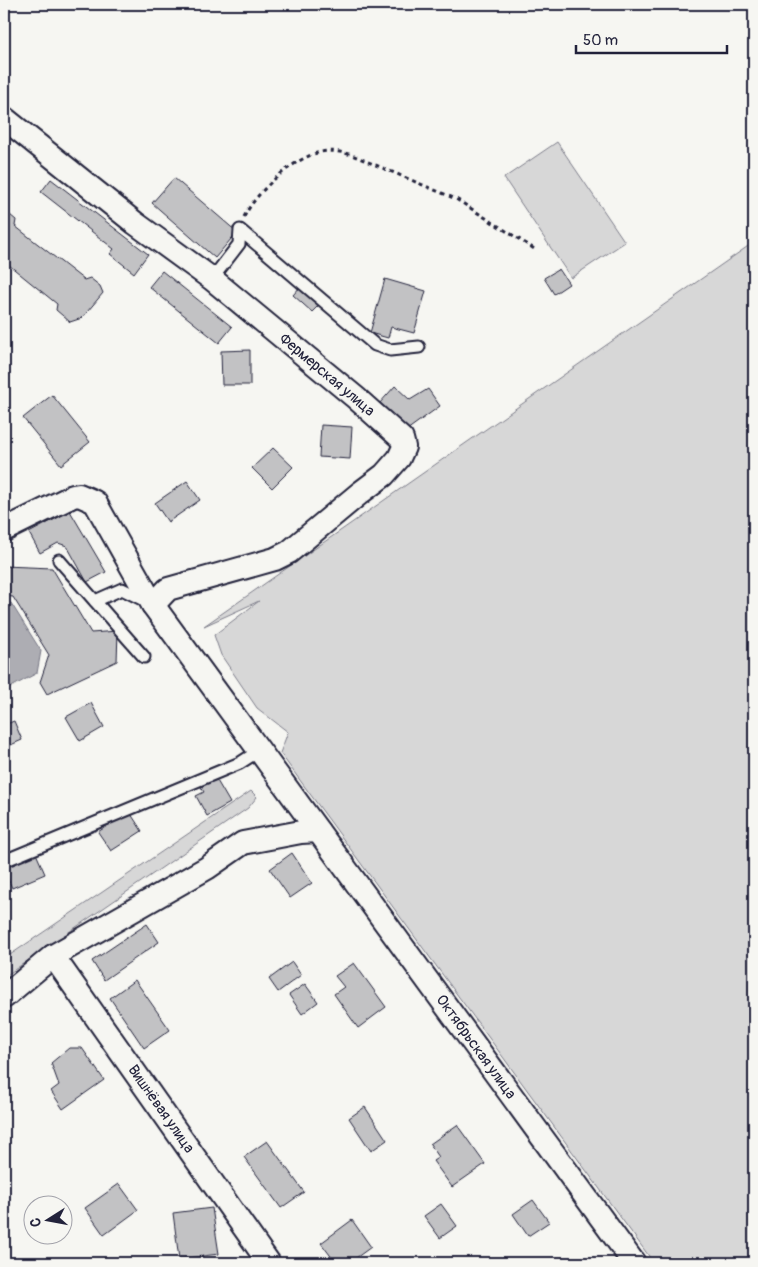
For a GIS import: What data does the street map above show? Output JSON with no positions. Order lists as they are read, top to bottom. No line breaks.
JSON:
{"streets":{"street":["Фермерская улица","Октябрьская улица","Вишнёвая улица"]},"crossings":[["Фермерская улица","Октябрьская улица"]],"scale_bar":"50 m","north":"left"}
